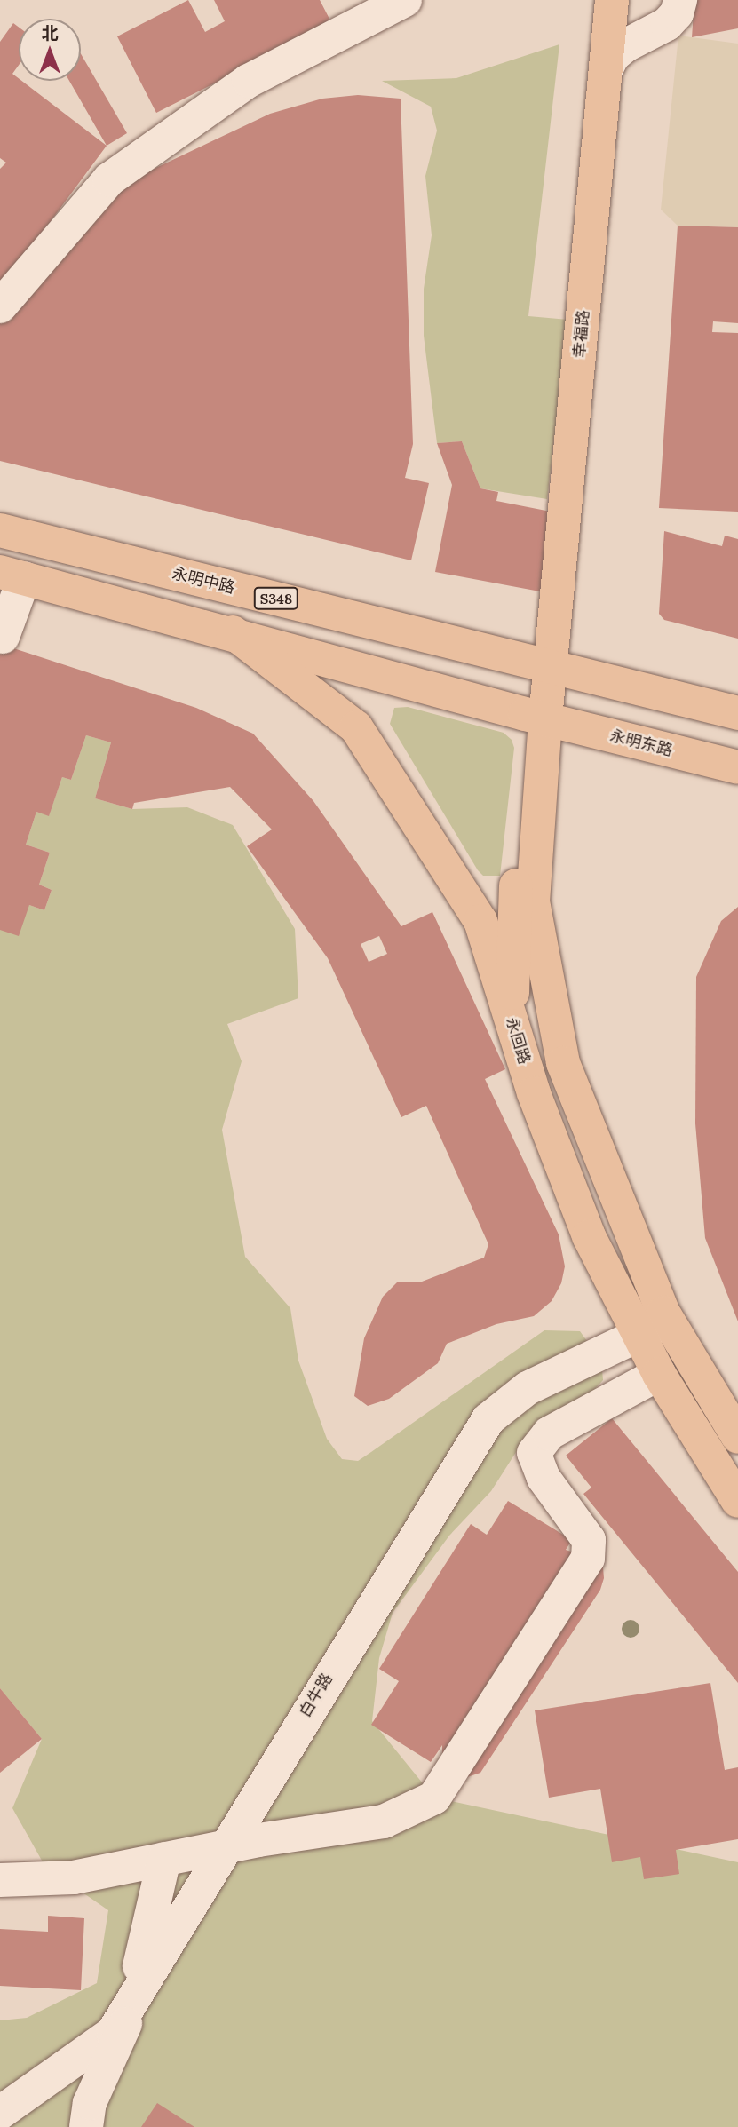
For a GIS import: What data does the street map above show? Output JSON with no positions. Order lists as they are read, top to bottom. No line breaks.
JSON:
{"streets":{"main road":["幸福路","永明中路","S348","永明东路","永回路"],"street":["白牛路"]},"crossings":[["幸福路","永明中路"],["幸福路","S348"],["幸福路","永明东路"],["幸福路","永回路"],["永明中路","S348"],["永明东路","永回路"],["永回路","白牛路"]],"north":"top"}
